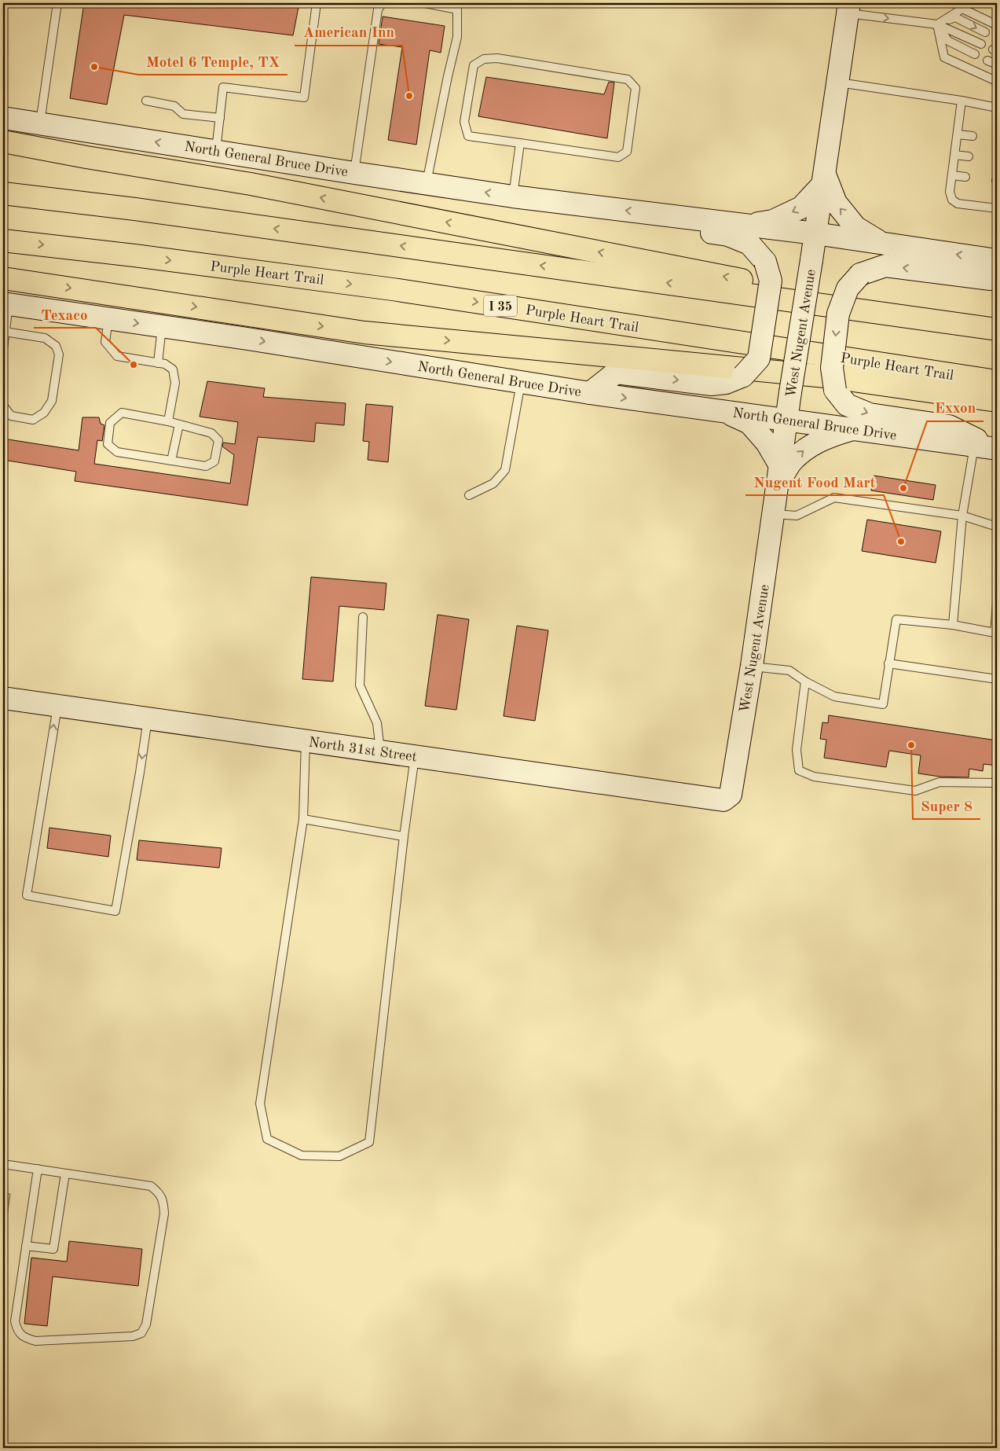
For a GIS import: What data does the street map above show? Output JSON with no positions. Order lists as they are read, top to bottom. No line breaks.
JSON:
{"streets":{"highway":["Purple Heart Trail","I 35"],"main road":["North General Bruce Drive","West Nugent Avenue","North 31st Street"]},"crossings":[["North General Bruce Drive","West Nugent Avenue"],["West Nugent Avenue","North 31st Street"]],"places":["Motel 6 Temple, TX","American Inn","Texaco","Exxon","Nugent Food Mart","Super 8"]}
